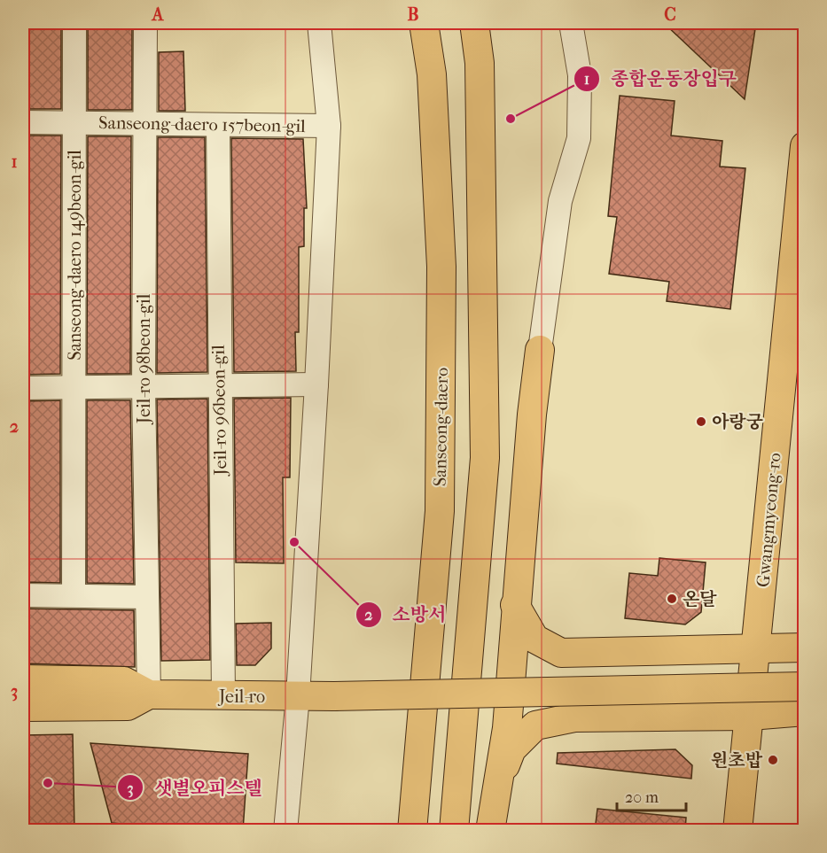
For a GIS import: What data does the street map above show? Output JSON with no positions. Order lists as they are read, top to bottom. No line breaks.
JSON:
{"streets":{"main road":["Sanseong-daero","Gwangmyeong-ro","Jeil-ro"],"street":["Sanseong-daero 157beon-gil","Sanseong-daero 149beon-gil","Jeil-ro 98beon-gil","Jeil-ro 96beon-gil"]},"crossings":[["Sanseong-daero 157beon-gil","Sanseong-daero 149beon-gil"],["Sanseong-daero 157beon-gil","Jeil-ro 98beon-gil"],["Sanseong-daero 157beon-gil","Jeil-ro 96beon-gil"],["Jeil-ro 98beon-gil","Jeil-ro"],["Jeil-ro 96beon-gil","Jeil-ro"]],"places":["종합운동장입구","아랑궁","소방서","온달","원초밥","샛별오피스텔"],"scale_bar":"20 m","grid":{"columns":["A","B","C"],"rows":["1","2","3"]}}
